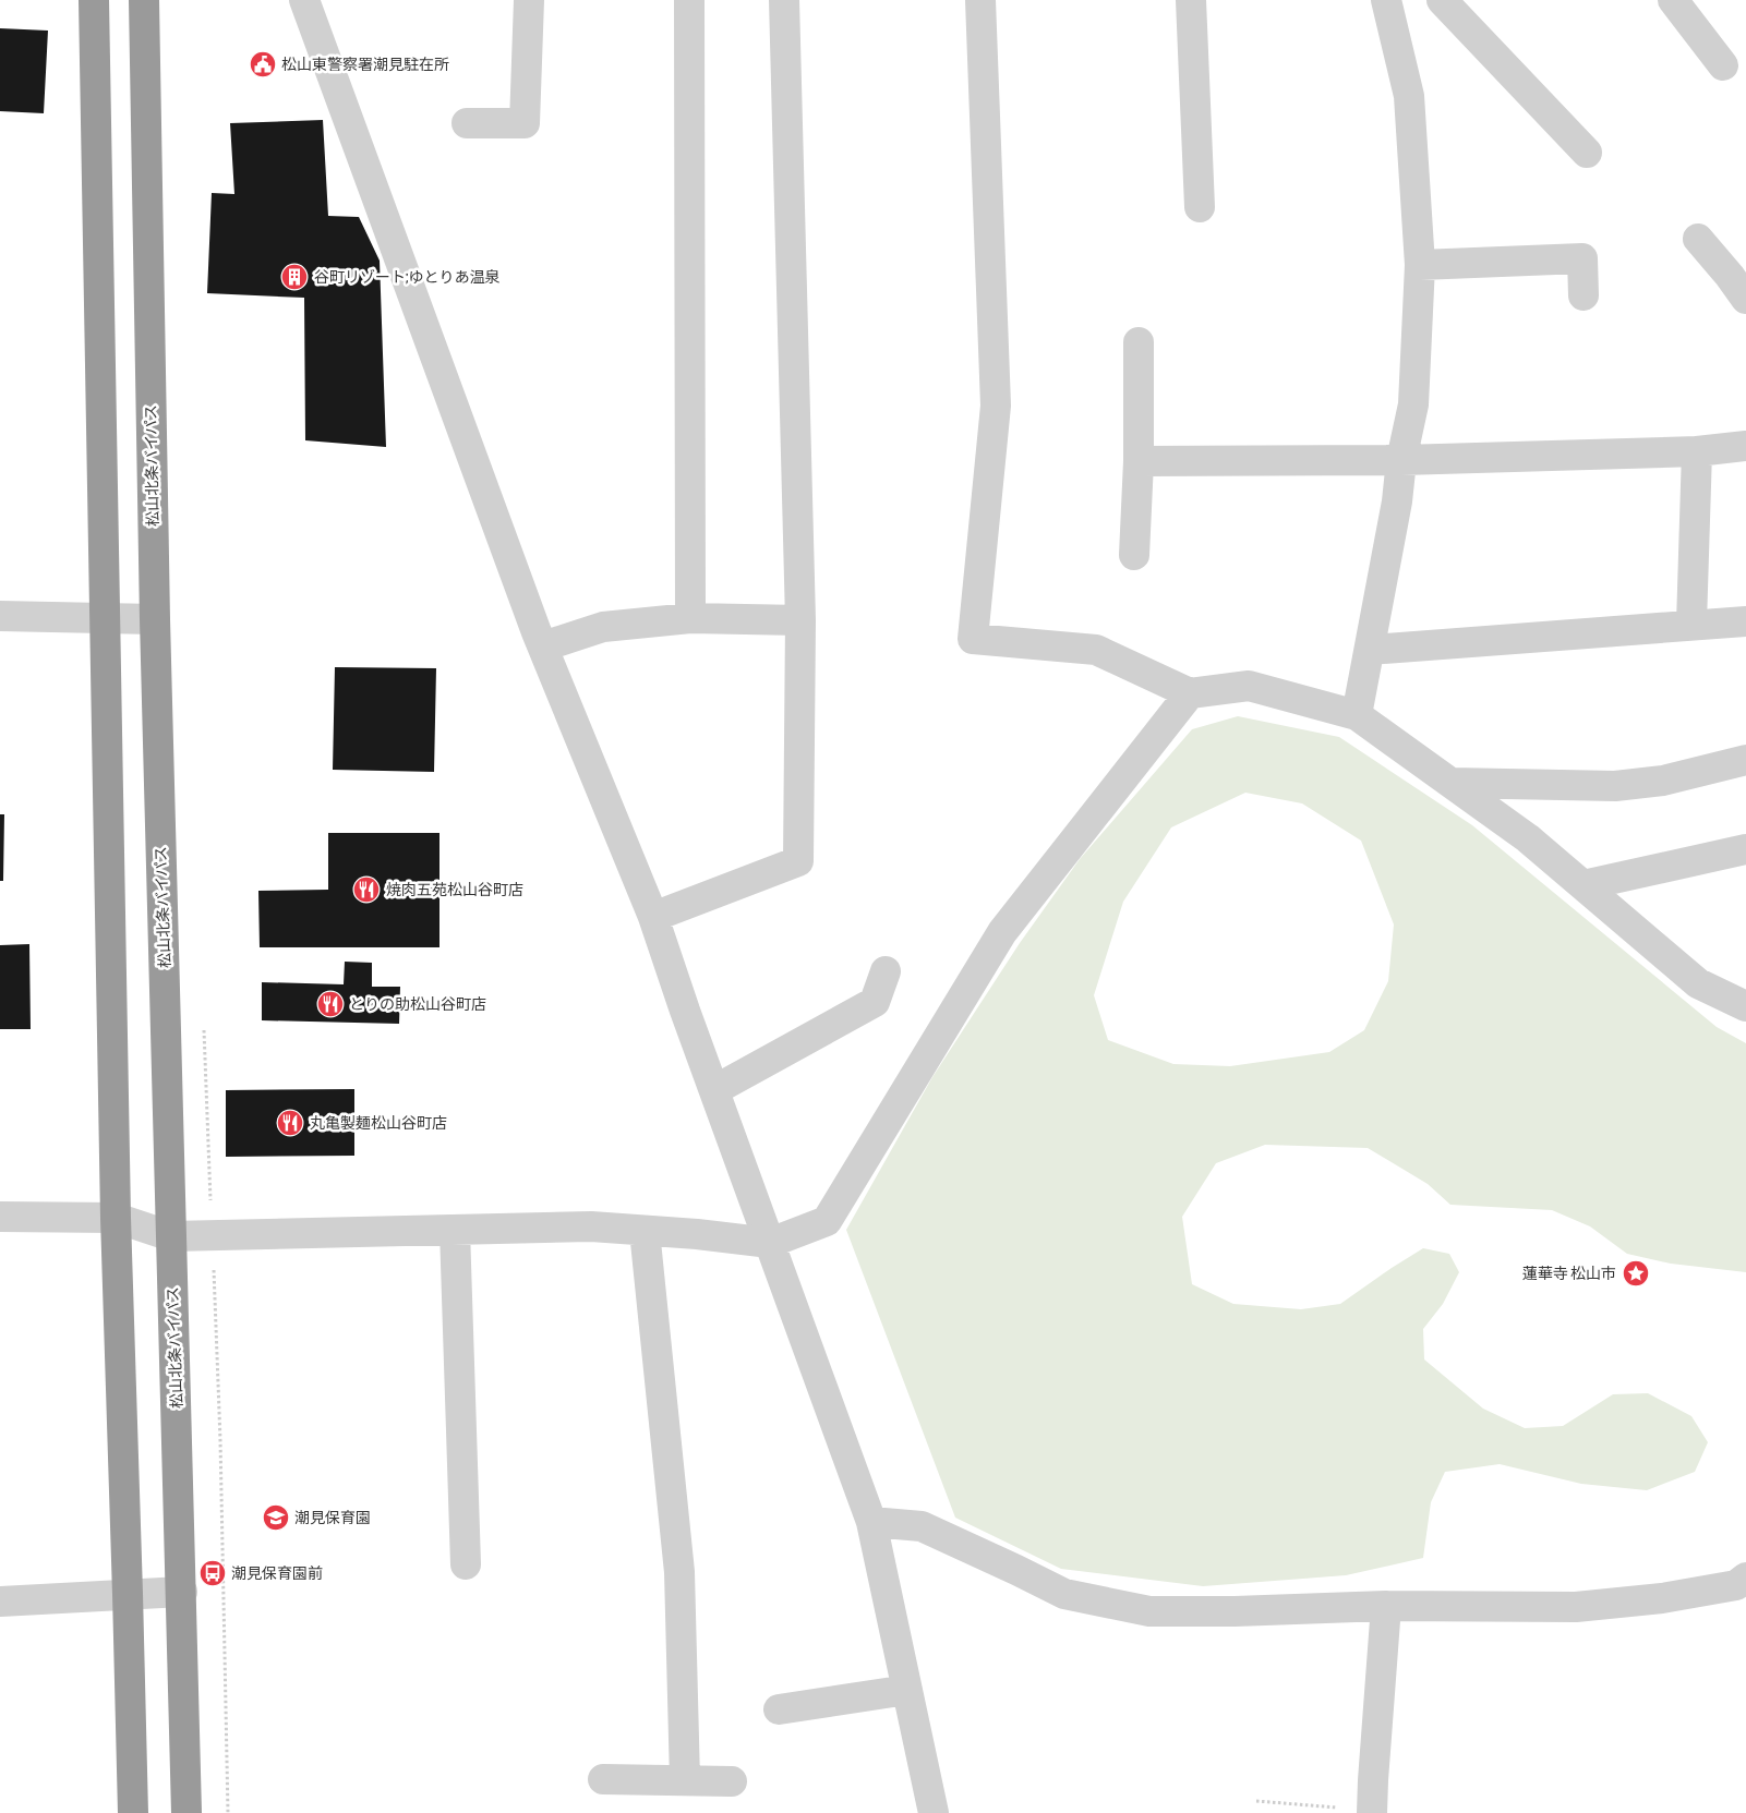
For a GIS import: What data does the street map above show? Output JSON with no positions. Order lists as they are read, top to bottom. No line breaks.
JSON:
{"streets":{"highway":["松山北条バイパス"]},"places":{"public building":["松山東警察署潮見駐在所"],"building":["谷町リゾート;ゆとりあ温泉"],"restaurant":["焼肉五苑松山谷町店","とりの助松山谷町店","丸亀製麺松山谷町店"],"place":["蓮華寺 松山市"],"school or university":["潮見保育園"],"bus stop":["潮見保育園前"]}}
